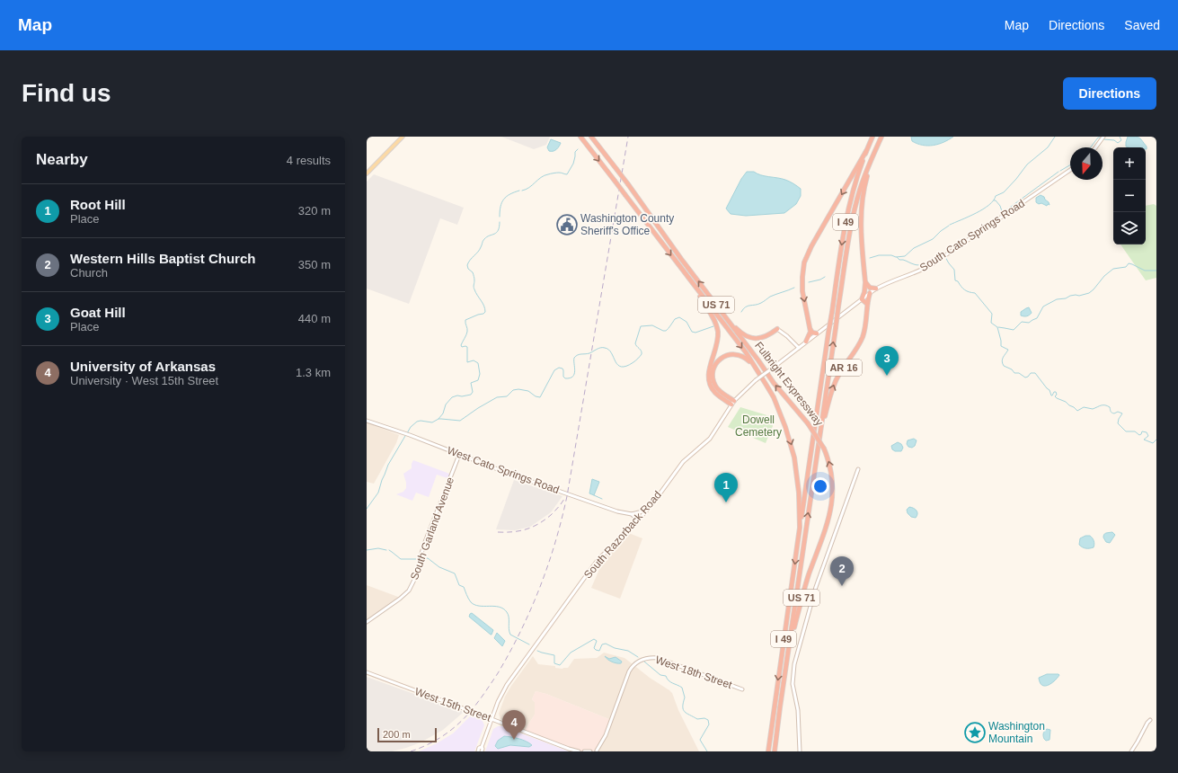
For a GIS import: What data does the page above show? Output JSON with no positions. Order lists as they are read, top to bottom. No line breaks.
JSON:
{"streets":{"highway":["I 49","US 71","AR 16","Fulbright Expressway"],"street":["South Cato Springs Road","West Cato Springs Road","South Garland Avenue","South Razorback Road","West 18th Street","West 15th Street"]},"crossings":[["I 49","AR 16"],["I 49","Fulbright Expressway"],["South Cato Springs Road","South Razorback Road"],["West Cato Springs Road","South Garland Avenue"],["South Razorback Road","West 15th Street"]],"parks":["Dowell Cemetery"],"places":{"public building":["Washington County Sheriff's Office"],"place":["Washington Mountain"]},"scale_bar":"200 m","north":"bottom","page":{"header":"Map","nav":["Map","Directions","Saved"],"buttons":"Directions","title":"Find us","heading":["Nearby","4 results"],"map_buttons":["+","−"],"list":[{"mark":"1","name":"Root Hill","note":"Place","value":"320 m"},{"mark":"2","name":"Western Hills Baptist Church","note":"Church","value":"350 m"},{"mark":"3","name":"Goat Hill","note":"Place","value":"440 m"},{"mark":"4","name":"University of Arkansas","note":"University · West 15th Street","value":"1.3 km"}],"pins":["3","1","2","4"],"scale":"200 m"}}
